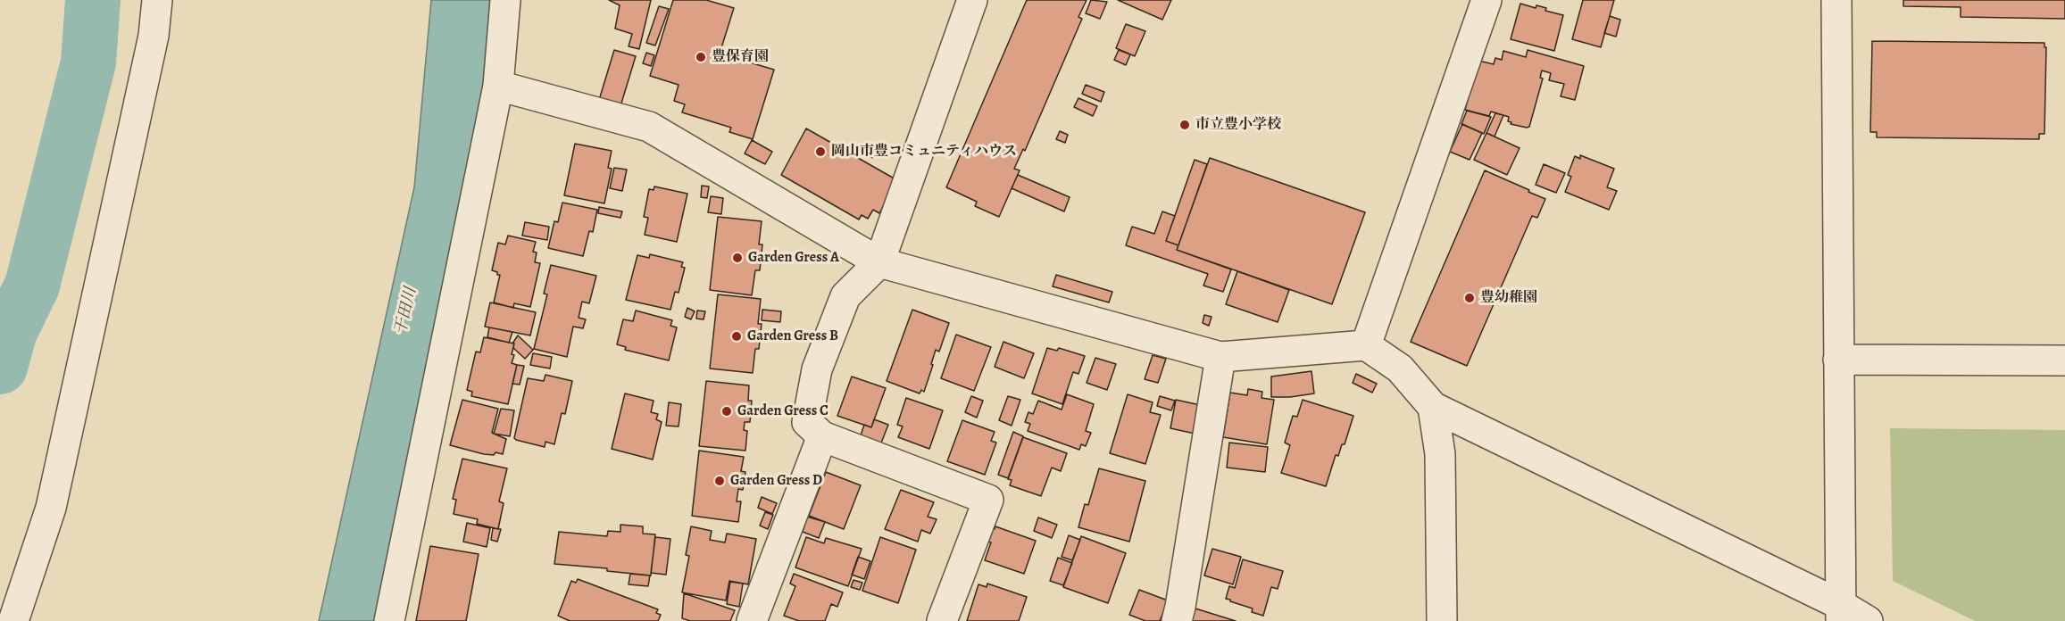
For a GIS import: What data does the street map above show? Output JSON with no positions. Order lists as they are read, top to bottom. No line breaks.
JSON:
{"water":["干田川"],"places":["豊保育園","市立豊小学校","岡山市豊コミュニティハウス","Garden Gress A","豊幼稚園","Garden Gress B","Garden Gress C","Garden Gress D"]}
